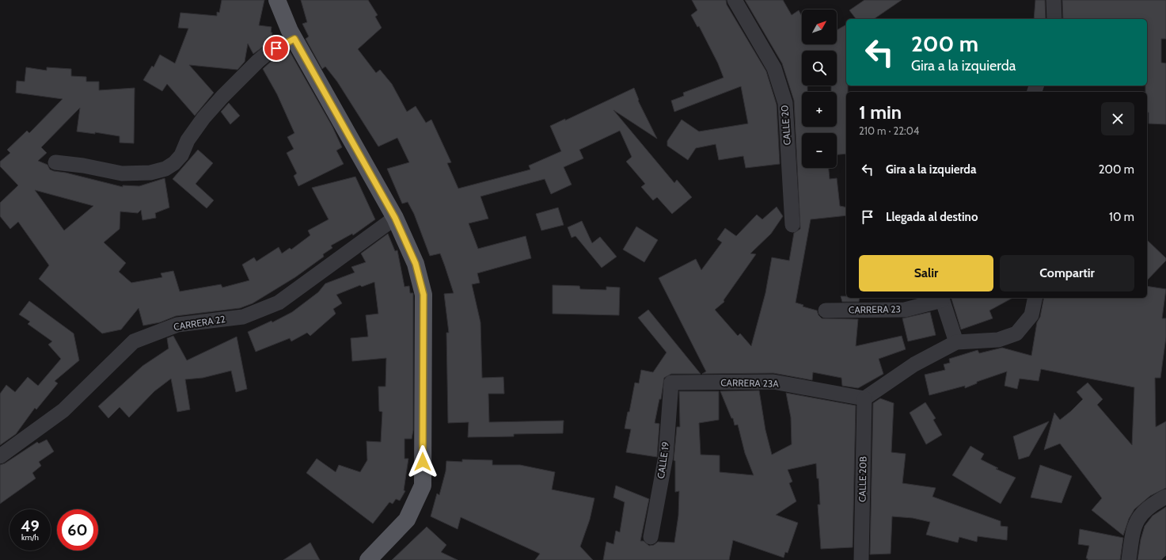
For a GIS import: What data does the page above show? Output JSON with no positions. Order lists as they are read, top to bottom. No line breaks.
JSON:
{"streets":{"street":["CALLE 20","CARRERA 23","CARRERA 22","CARRERA 23A","CALLE 19","CALLE 20B"]},"crossings":[["CARRERA 23A","CALLE 19"],["CARRERA 23A","CALLE 20B"]],"north":"top right","page":{"map_buttons":["+","−"],"turn":["200 m","Gira a la izquierda"],"heading":["1 min","210 m · 22:04"],"list":[{"name":"Gira a la izquierda","value":"200 m"},{"name":"Llegada al destino","value":"10 m"}],"buttons":["Salir","Compartir"],"speed":"49 km/h","limit":"60"}}
